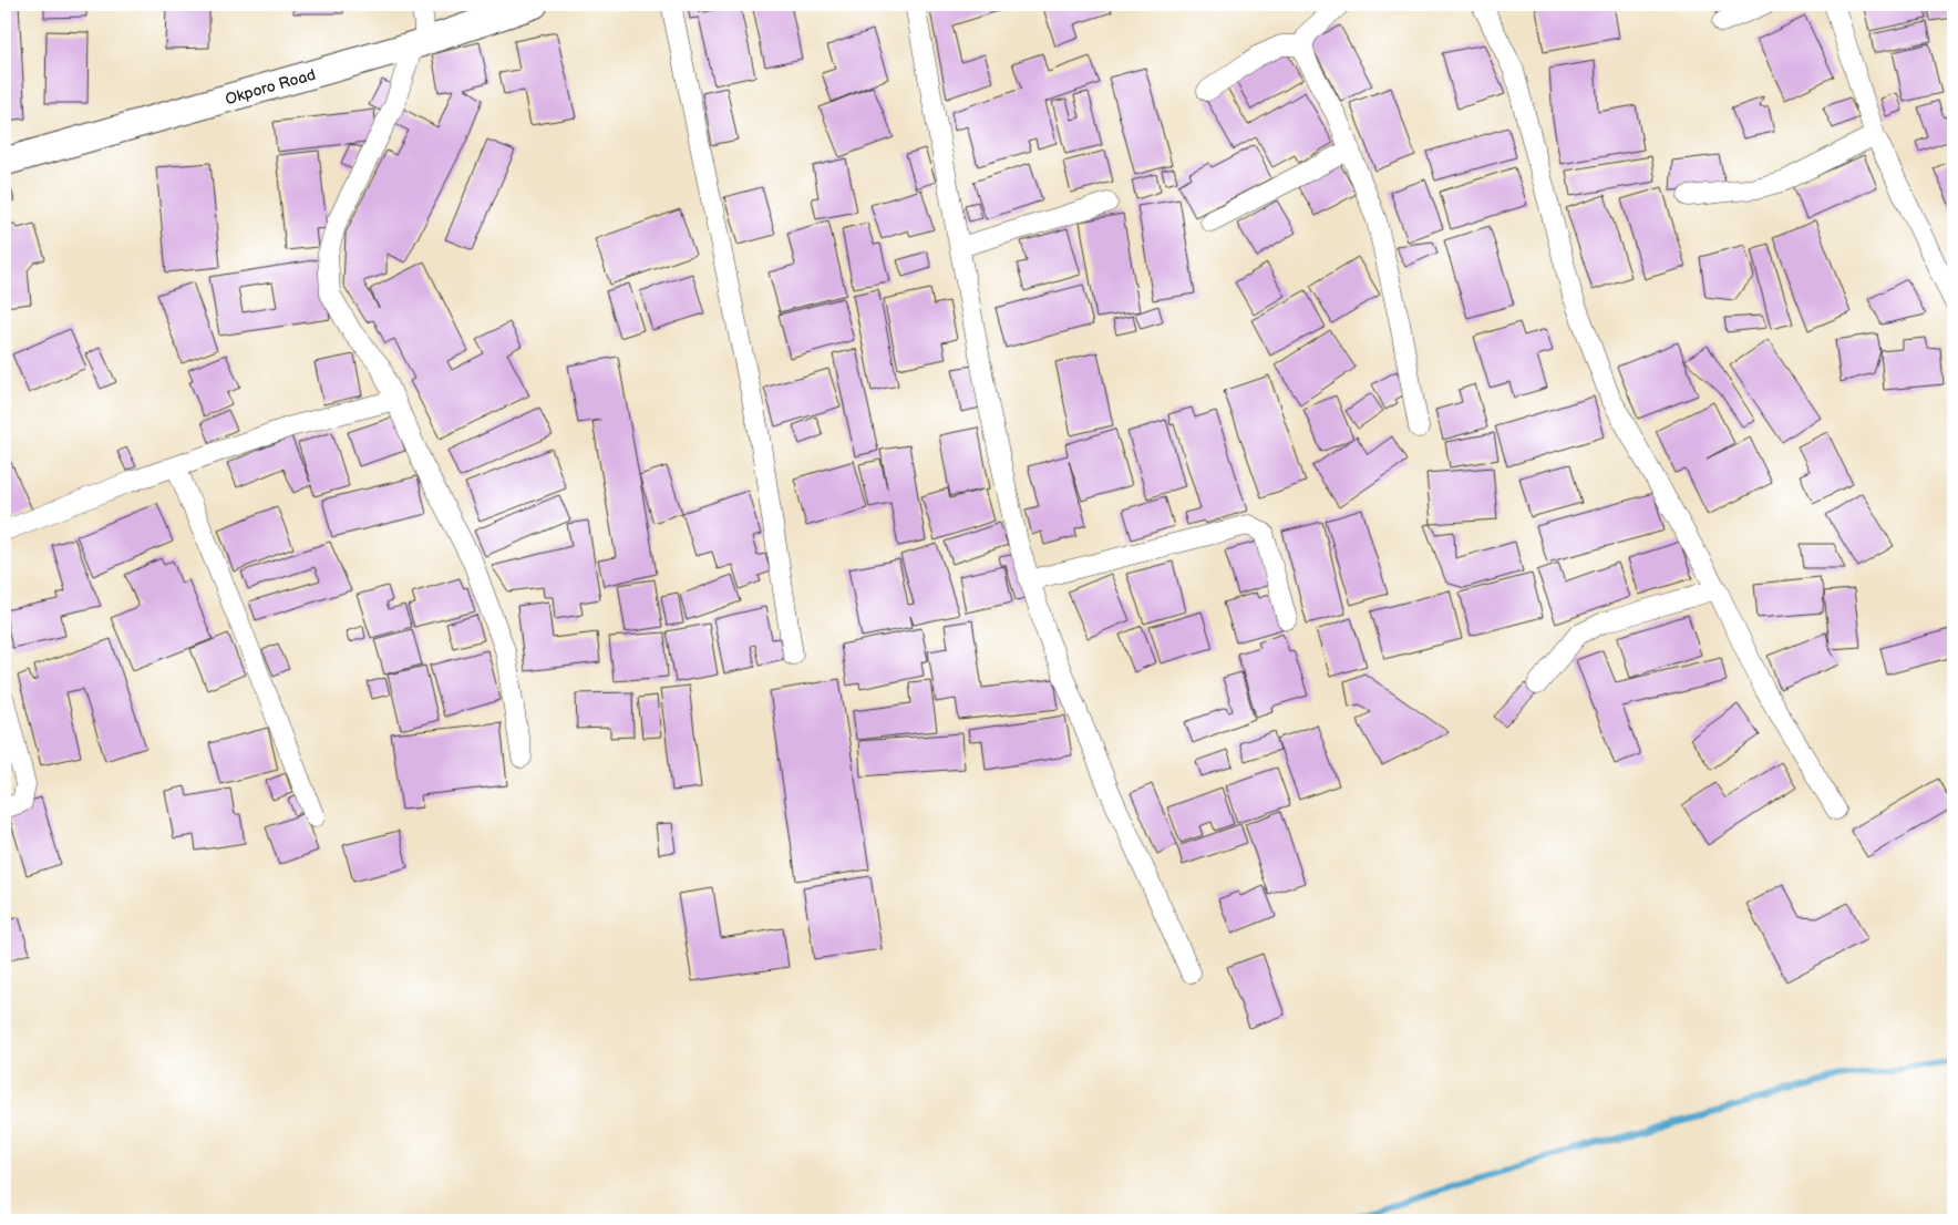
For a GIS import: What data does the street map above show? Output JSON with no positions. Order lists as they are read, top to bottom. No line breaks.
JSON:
{"streets":{"main road":["Okporo Road"]}}
